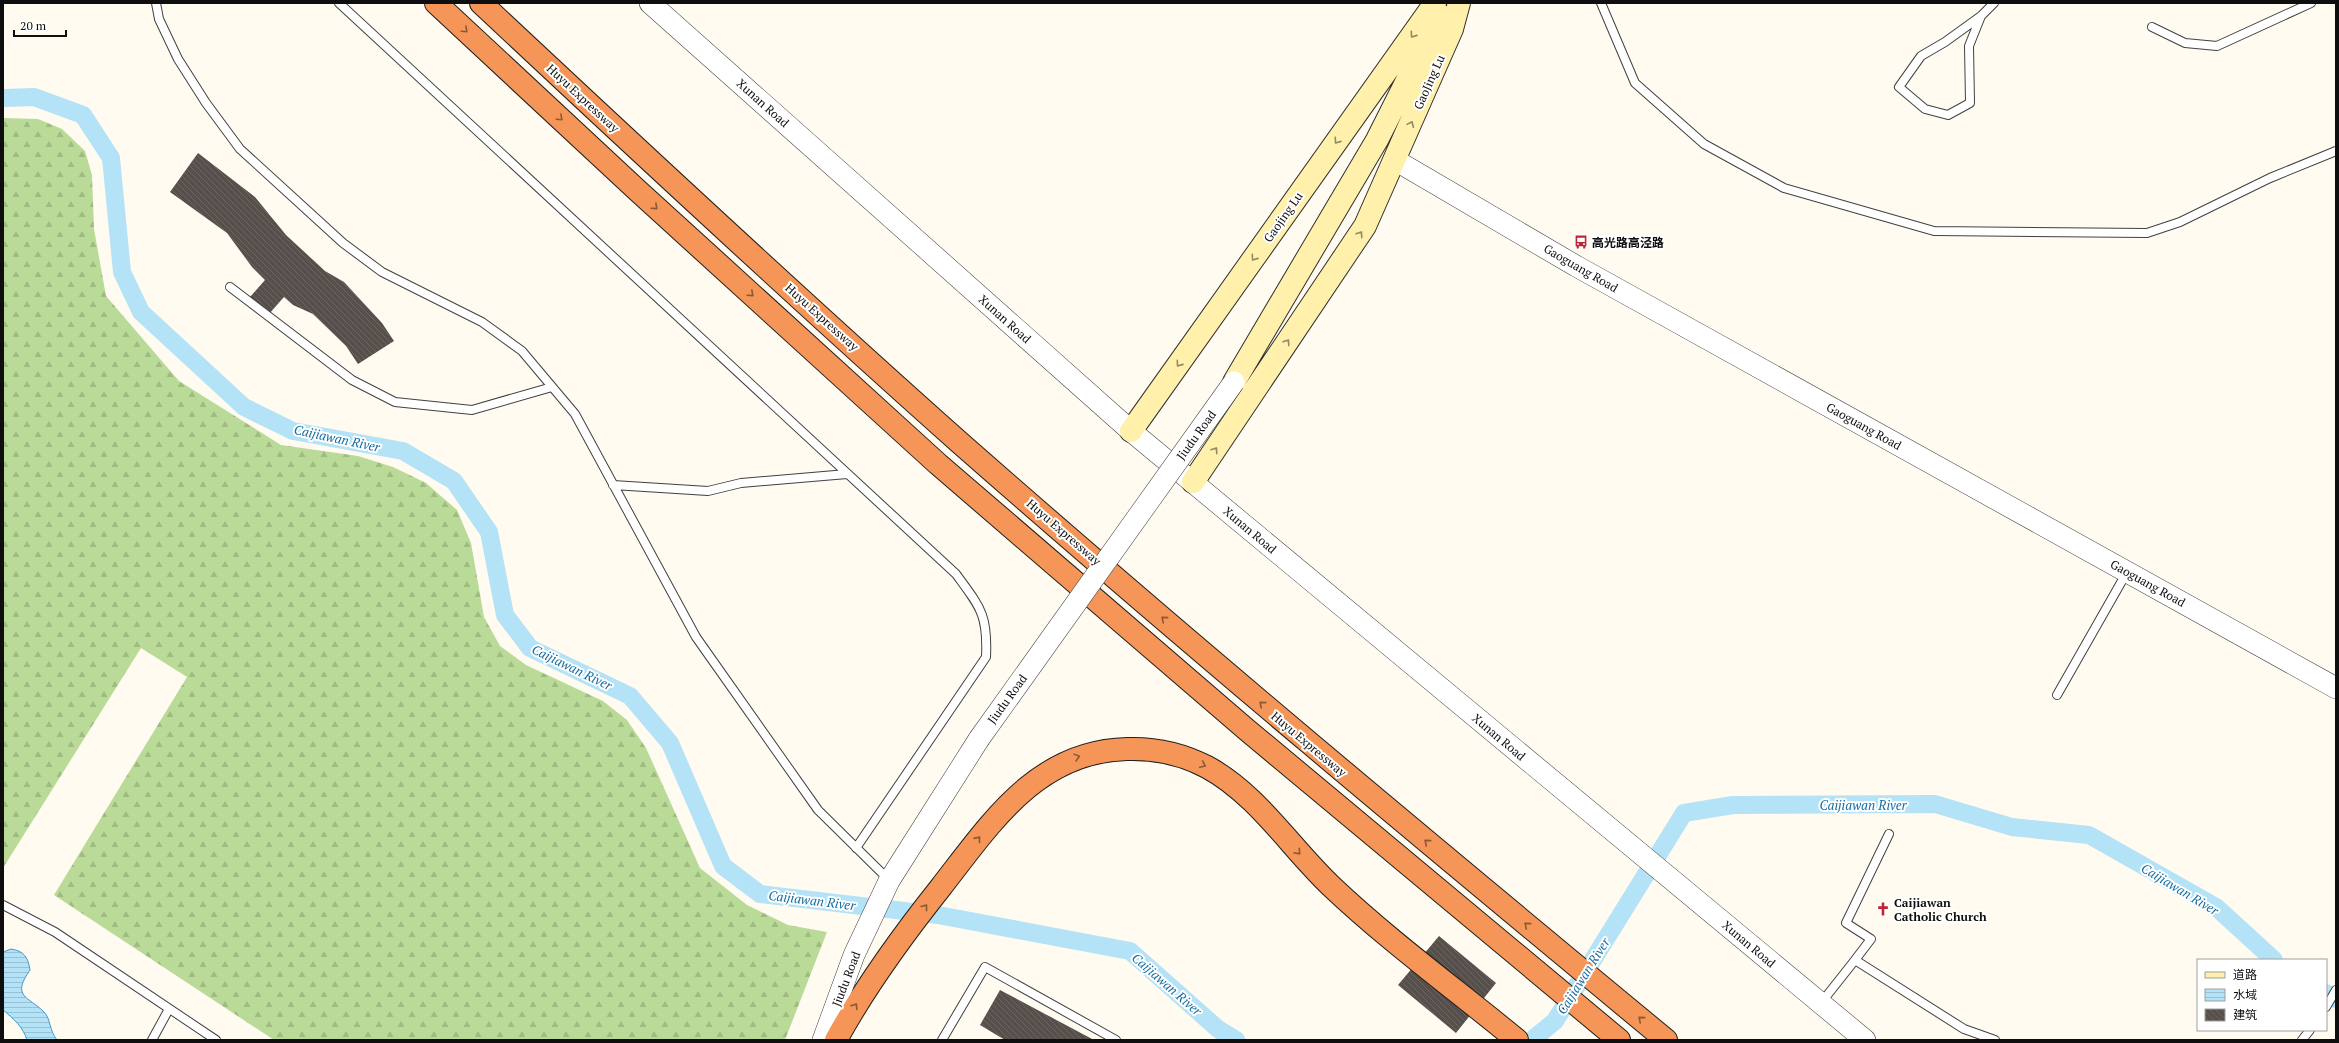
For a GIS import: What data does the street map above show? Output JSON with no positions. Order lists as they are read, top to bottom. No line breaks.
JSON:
{"streets":{"highway":["Huyu Expressway"],"main road":["GaoJing Lu","Gaojing Lu"],"street":["Xunan Road","Gaoguang Road","Jiudu Road"]},"crossings":[["GaoJing Lu","Xunan Road"],["GaoJing Lu","Gaoguang Road"],["Xunan Road","Gaojing Lu"],["Gaojing Lu","Jiudu Road"]],"one_way":["GaoJing Lu"],"water":["Caijiawan River"],"places":{"bus stop":["高光路高泾路"],"church":["Caijiawan Catholic Church"]},"legend":["道路","水域","建筑"],"scale_bar":"20 m"}
